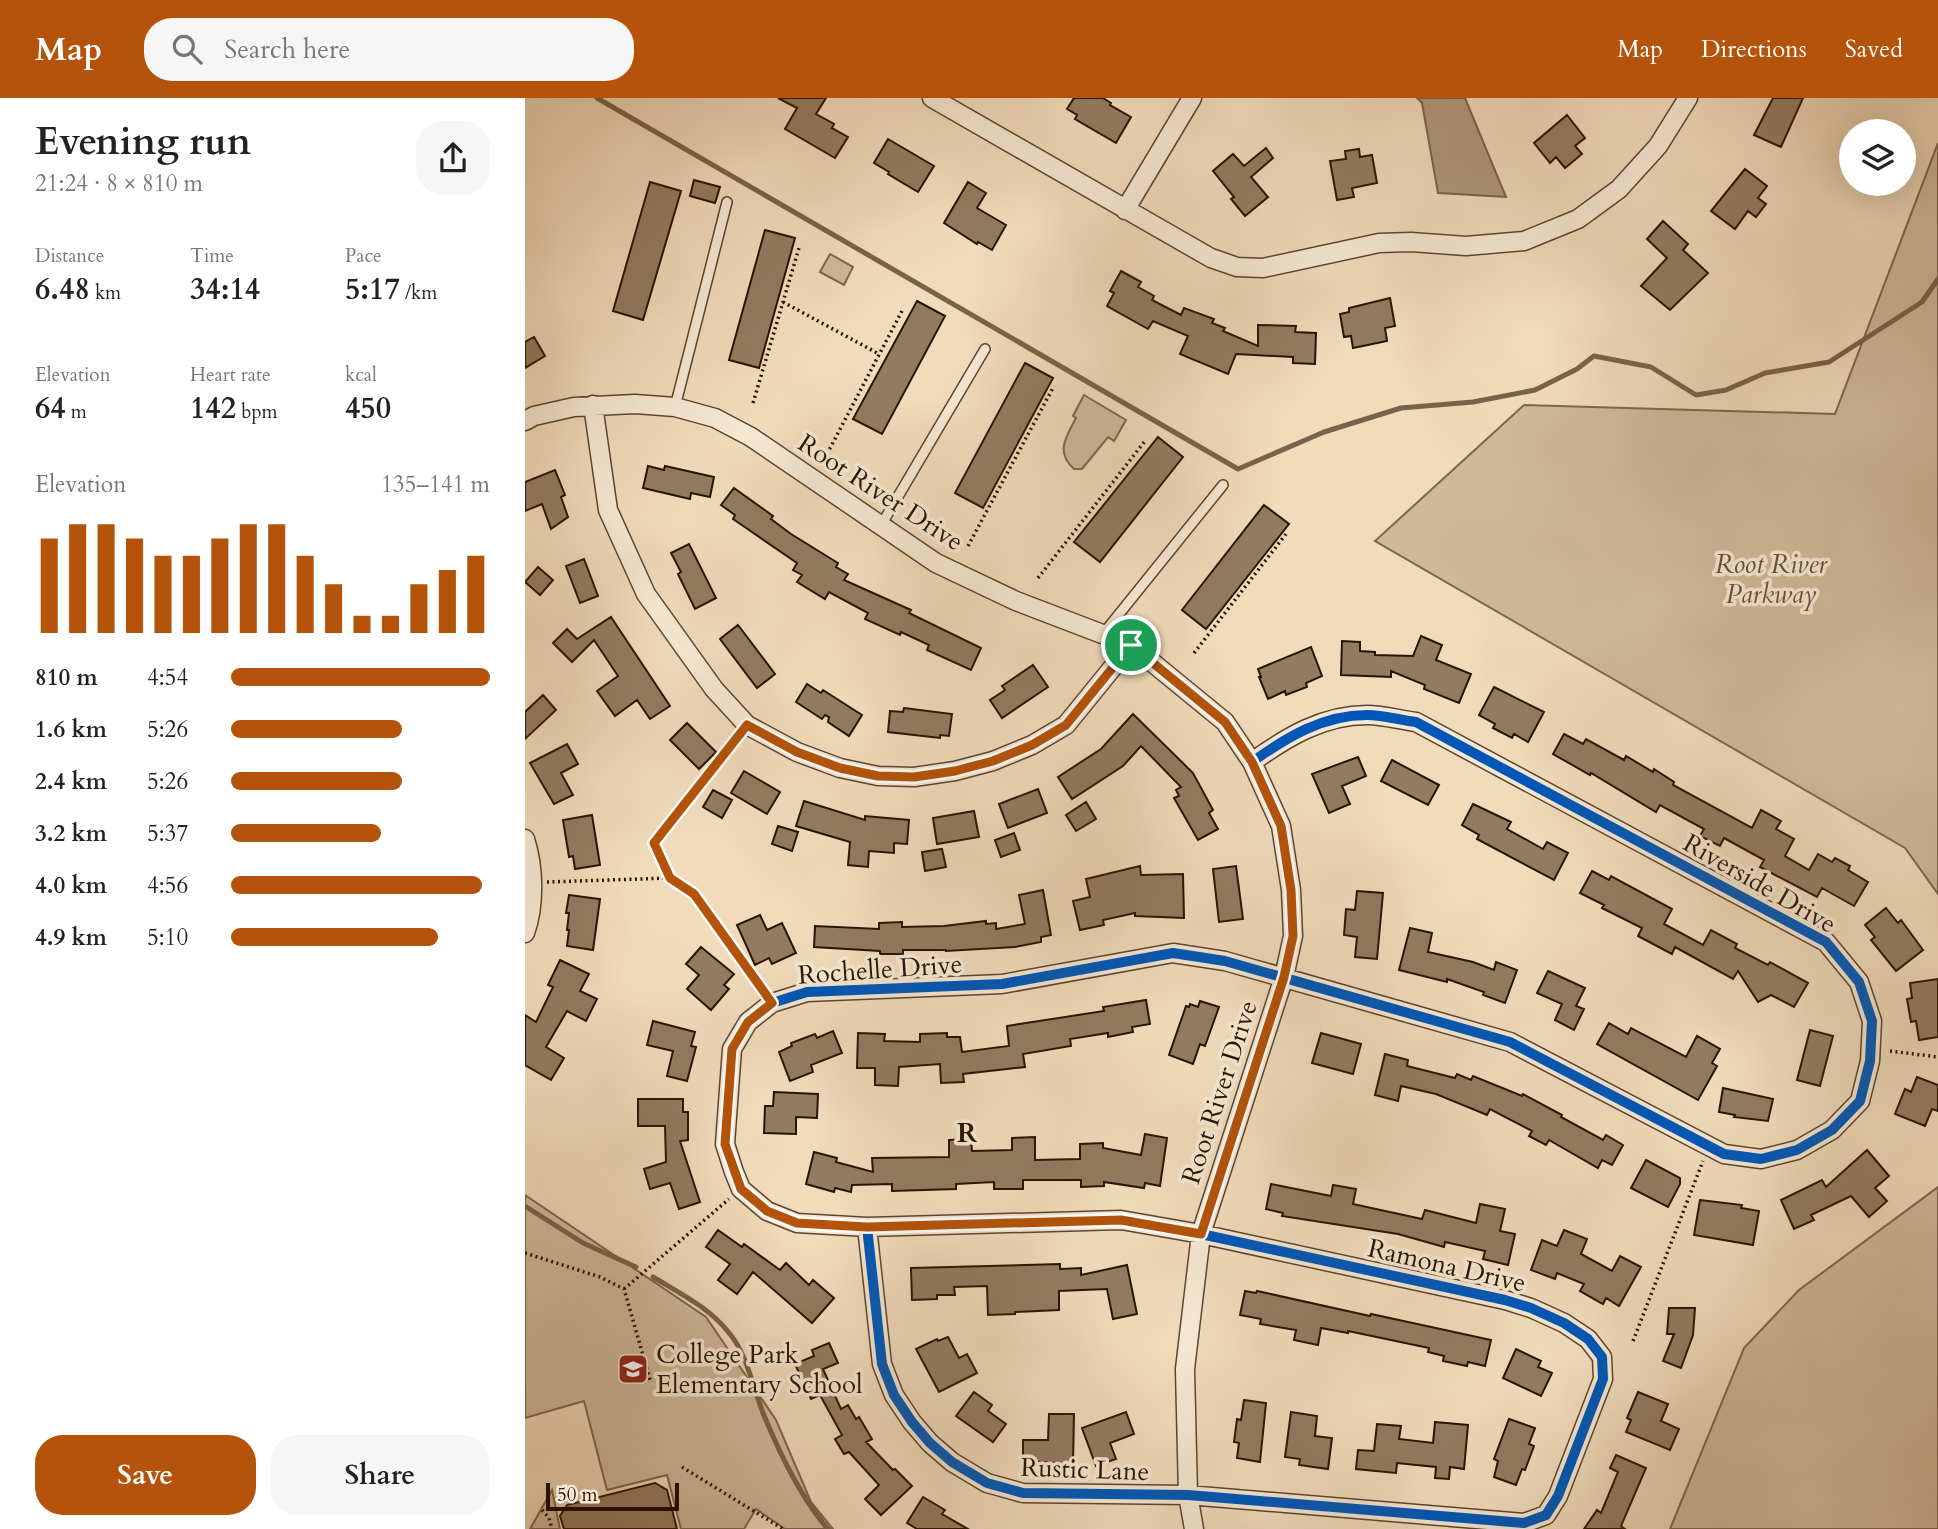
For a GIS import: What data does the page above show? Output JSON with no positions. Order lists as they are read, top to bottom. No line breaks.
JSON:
{"streets":{"street":["Root River Drive","Riverside Drive","Rochelle Drive","Ramona Drive","Rustic Lane"]},"crossings":[["Root River Drive","Riverside Drive"],["Root River Drive","Rochelle Drive"],["Root River Drive","Ramona Drive"],["Root River Drive","Rustic Lane"],["Riverside Drive","Rochelle Drive"],["Ramona Drive","Rustic Lane"]],"districts":["R"],"parks":["Root River Parkway"],"places":{"school or university":["College Park Elementary School"]},"scale_bar":"50 m","page":{"header":"Map","search":"Search here","nav":["Map","Directions","Saved"],"heading":["Evening run","21:24 · 8 × 810 m"],"stats":[["Distance","6.48 km"],["Time","34:14"],["Pace","5:17 /km"],["Elevation","64 m"],["Heart rate","142 bpm"],["kcal","450"]],"chart":["Elevation","135–141 m"],"list":[{"name":"810 m","note":"4:54"},{"name":"1.6 km","note":"5:26"},{"name":"2.4 km","note":"5:26"},{"name":"3.2 km","note":"5:37"},{"name":"4.0 km","note":"4:56"},{"name":"4.9 km","note":"5:10"}],"buttons":["Save","Share"],"scale":"50 m"}}
